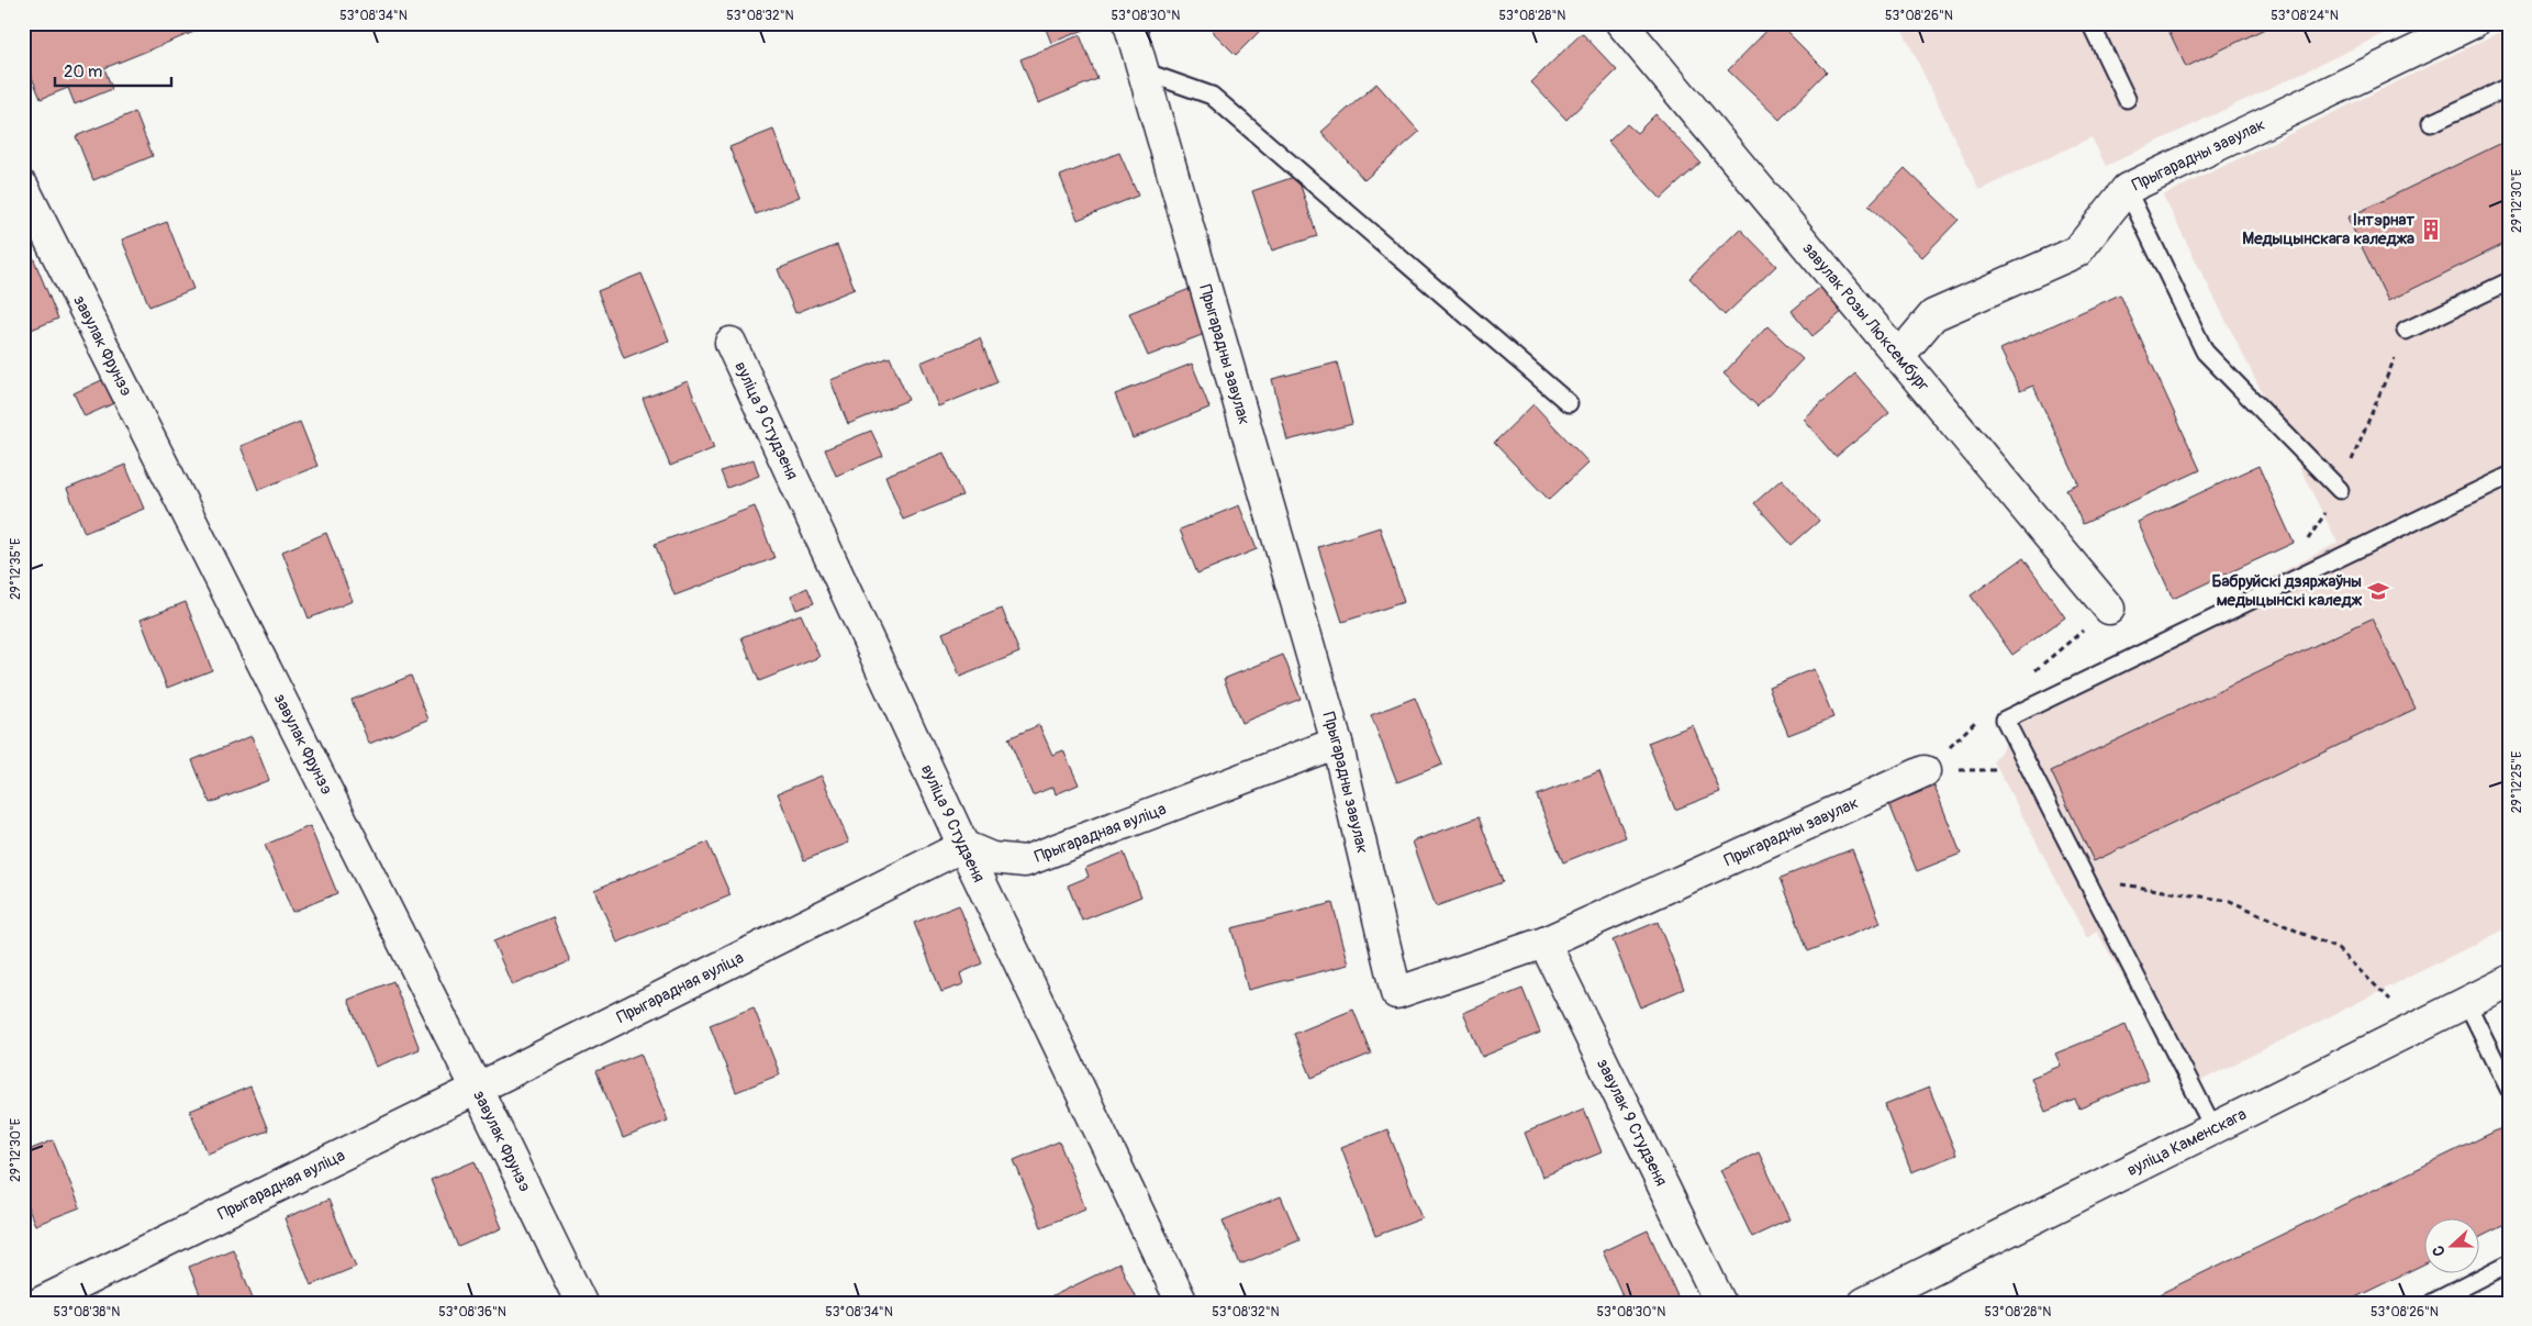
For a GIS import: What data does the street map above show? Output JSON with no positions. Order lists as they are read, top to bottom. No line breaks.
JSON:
{"streets":{"street":["Прыгарадны завулак","завулак Розы Люксембург","завулак Фрунзэ","вуліца 9 Студзеня","Прыгарадная вуліца","завулак 9 Студзеня","вуліца Каменскага"]},"crossings":[["Прыгарадны завулак","завулак Розы Люксембург"],["Прыгарадны завулак","Прыгарадная вуліца"],["Прыгарадны завулак","завулак 9 Студзеня"],["завулак Фрунзэ","Прыгарадная вуліца"],["вуліца 9 Студзеня","Прыгарадная вуліца"]],"places":{"building":["Інтэрнат Медыцынскага каледжа"],"school or university":["Бабруйскі дзяржаўны медыцынскі каледж"]},"scale_bar":"20 m","north":"left","coordinates":["53°08'34\"N","53°08'32\"N","53°08'30\"N","53°08'28\"N","53°08'26\"N","53°08'24\"N","29°12'30\"E","29°12'35\"E","29°12'25\"E","53°08'38\"N","53°08'36\"N"]}
